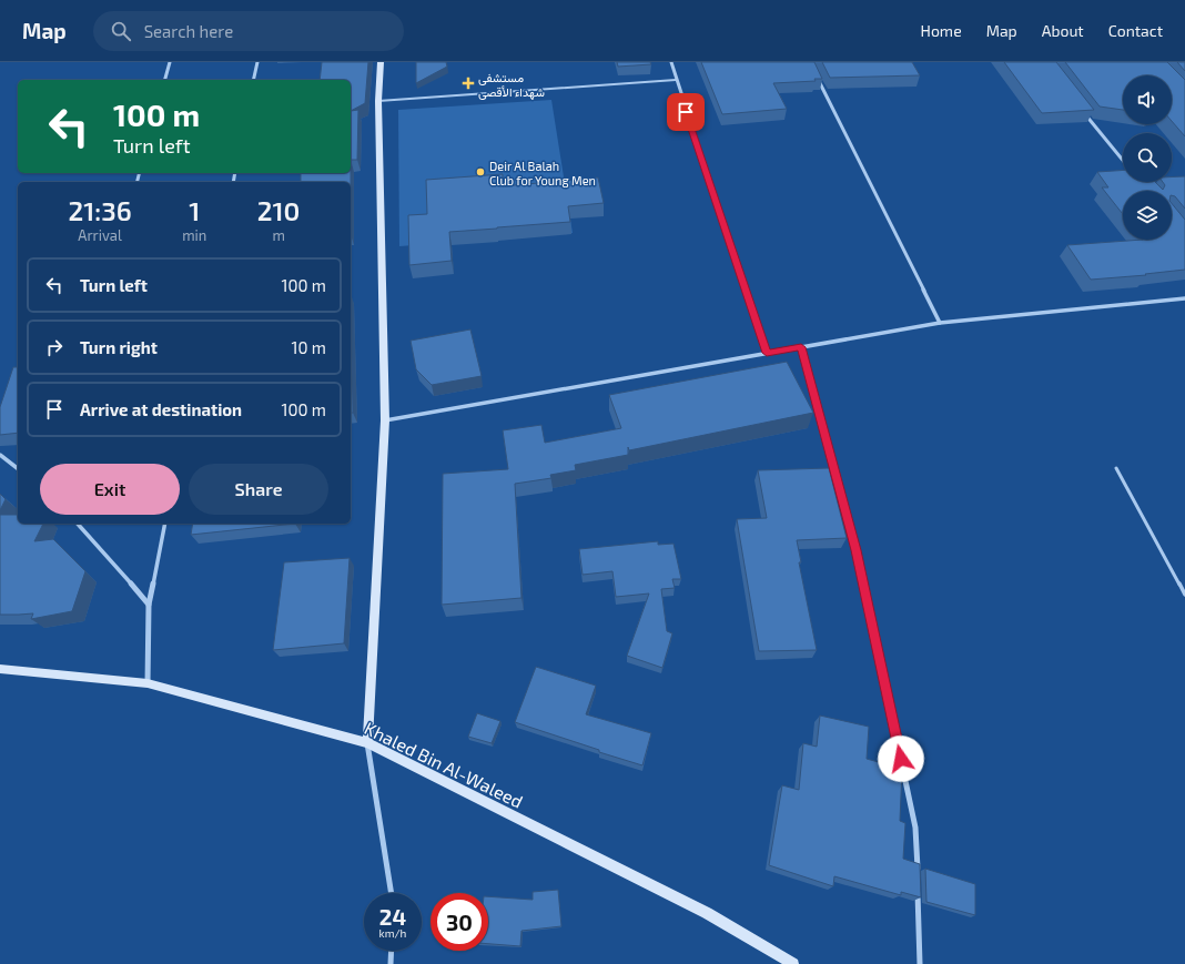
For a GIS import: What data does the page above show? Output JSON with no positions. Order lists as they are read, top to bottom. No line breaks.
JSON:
{"streets":{"street":["Khaled Bin Al-Waleed"]},"places":{"health":["مستشفى شهداء الأقصى"],"other":["Deir Al Balah Club for Young Men"]},"page":{"header":"Map","search":"Search here","nav":["Home","Map","About","Contact"],"turn":["100 m","Turn left"],"eta":["21:36","Arrival","1","min","210","m"],"list":[{"name":"Turn left","value":"100 m"},{"name":"Turn right","value":"10 m"},{"name":"Arrive at destination","value":"100 m"}],"buttons":["Exit","Share"],"speed":"24 km/h","limit":"30"}}
